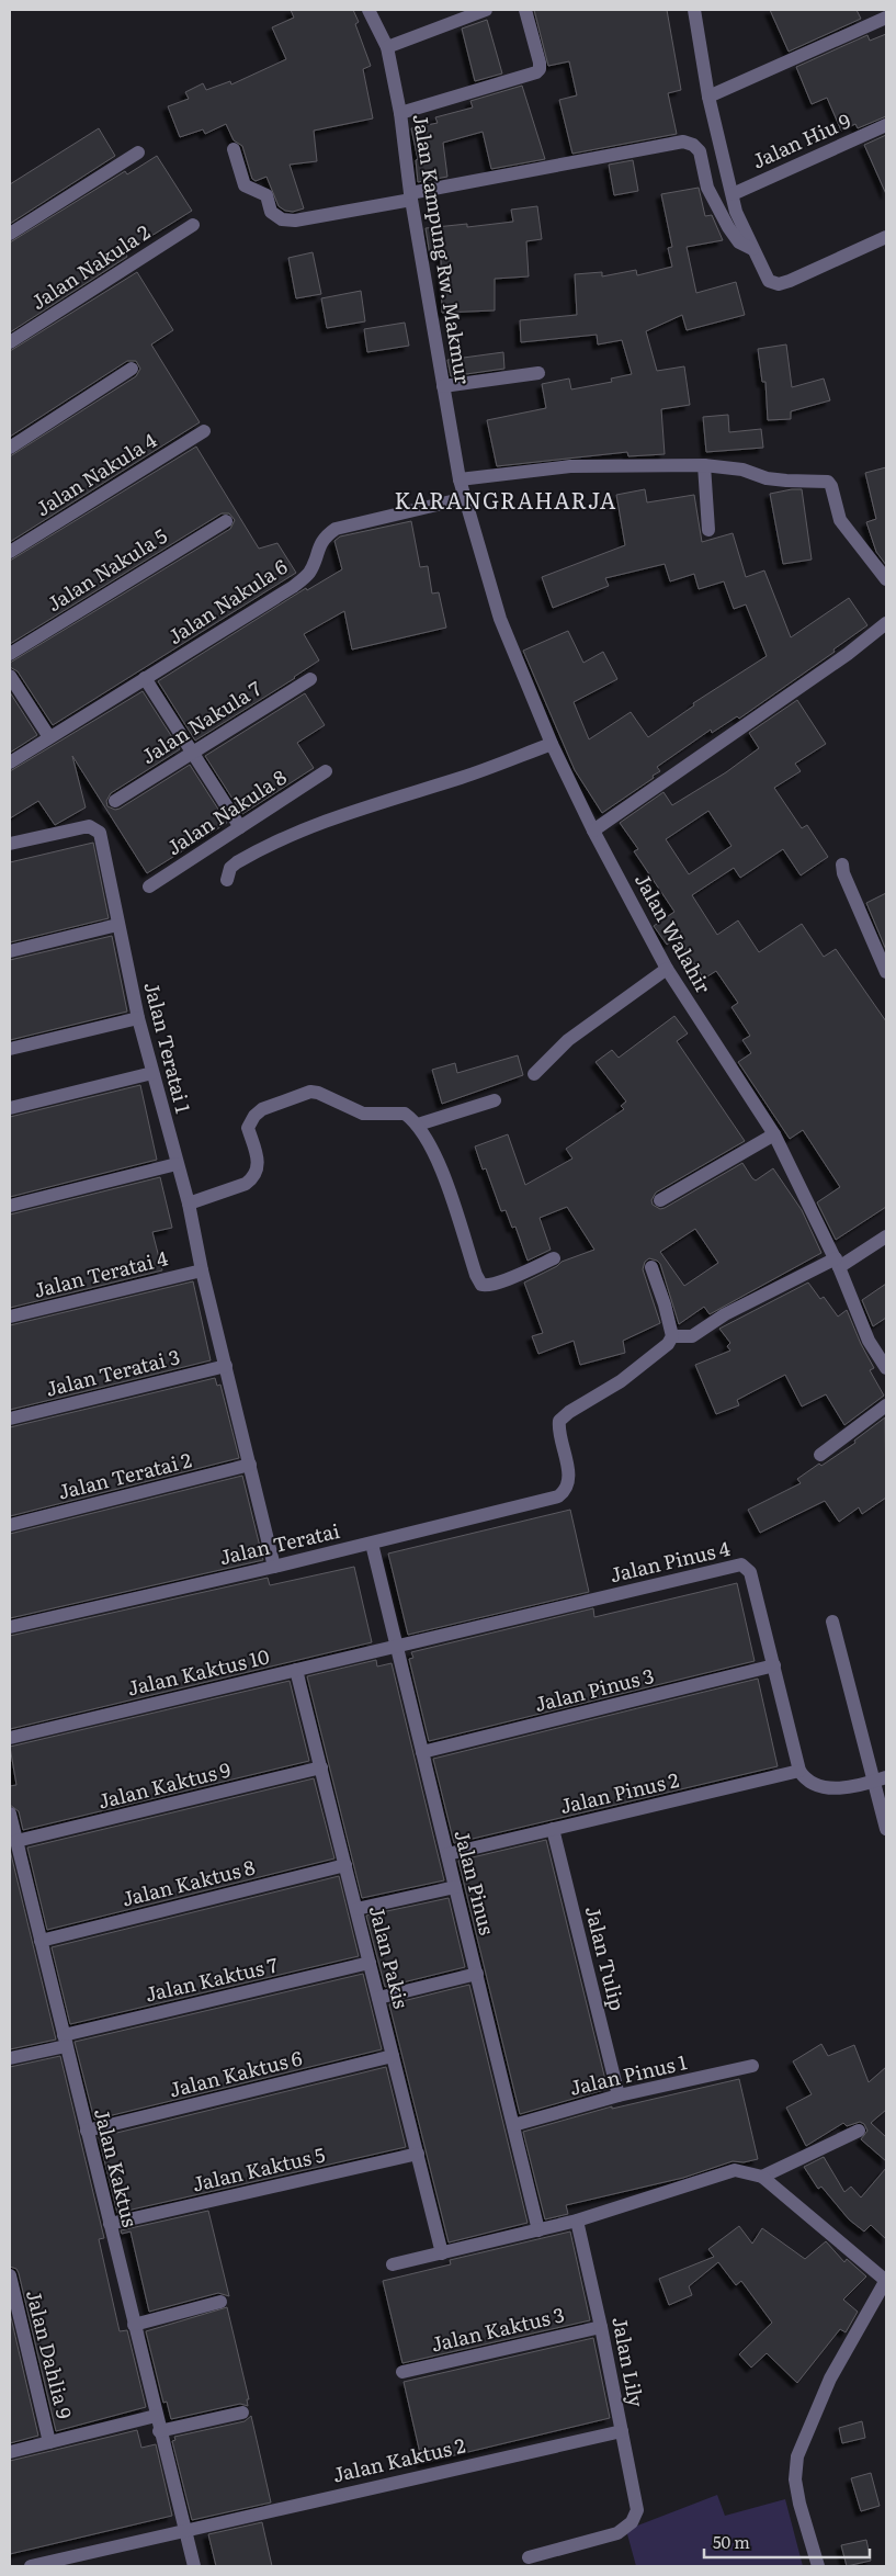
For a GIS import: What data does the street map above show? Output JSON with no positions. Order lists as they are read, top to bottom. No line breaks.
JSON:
{"streets":{"street":["Jalan Hiu 9","Jalan Kampung Rw. Makmur","Jalan Nakula 2","Jalan Nakula 4","Jalan Nakula 5","Jalan Nakula 6","Jalan Nakula 7","Jalan Nakula 8","Jalan Walahir","Jalan Teratai 1","Jalan Teratai 4","Jalan Teratai 3","Jalan Teratai 2","Jalan Teratai","Jalan Pinus 4","Jalan Kaktus 10","Jalan Pinus 3","Jalan Kaktus 9","Jalan Pinus 2","Jalan Pinus","Jalan Kaktus 8","Jalan Pakis","Jalan Tulip","Jalan Kaktus 7","Jalan Kaktus 6","Jalan Pinus 1","Jalan Kaktus","Jalan Kaktus 5","Jalan Kaktus 3","Jalan Dahlia 9","Jalan Lily","Jalan Kaktus 2"]},"crossings":[["Jalan Kampung Rw. Makmur","Jalan Nakula 6"],["Jalan Kampung Rw. Makmur","Jalan Walahir"],["Jalan Nakula 6","Jalan Walahir"],["Jalan Teratai 1","Jalan Teratai 4"],["Jalan Teratai 1","Jalan Teratai 3"],["Jalan Teratai 1","Jalan Teratai 2"],["Jalan Teratai 1","Jalan Teratai"],["Jalan Teratai","Jalan Pinus"],["Jalan Pinus 4","Jalan Kaktus 10"],["Jalan Pinus 4","Jalan Pinus 3"],["Jalan Pinus 4","Jalan Pinus 2"],["Jalan Pinus 4","Jalan Pinus"],["Jalan Kaktus 10","Jalan Pinus"],["Jalan Kaktus 10","Jalan Pakis"],["Jalan Pinus 3","Jalan Pinus"],["Jalan Kaktus 9","Jalan Pakis"],["Jalan Kaktus 9","Jalan Kaktus"],["Jalan Pinus 2","Jalan Pinus"],["Jalan Pinus 2","Jalan Tulip"],["Jalan Pinus","Jalan Pinus 1"],["Jalan Kaktus 8","Jalan Pakis"],["Jalan Kaktus 8","Jalan Kaktus"],["Jalan Pakis","Jalan Kaktus 7"],["Jalan Pakis","Jalan Kaktus 6"],["Jalan Pakis","Jalan Kaktus 5"],["Jalan Tulip","Jalan Pinus 1"],["Jalan Kaktus 7","Jalan Kaktus"],["Jalan Kaktus 6","Jalan Kaktus"],["Jalan Kaktus","Jalan Kaktus 5"],["Jalan Kaktus","Jalan Kaktus 2"],["Jalan Kaktus 3","Jalan Lily"],["Jalan Lily","Jalan Kaktus 2"]],"districts":["KARANGRAHARJA"],"scale_bar":"50 m"}
